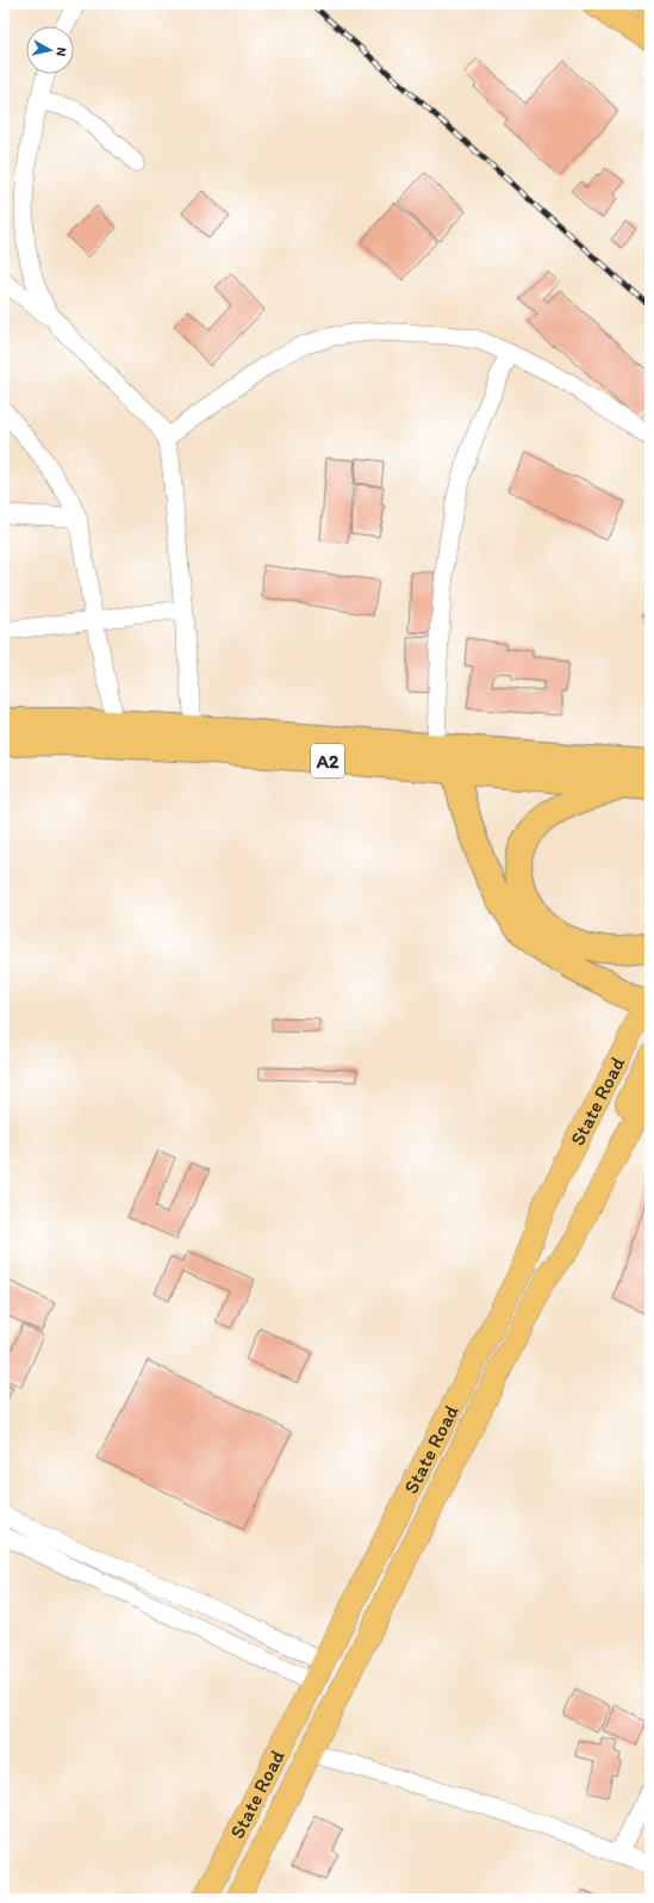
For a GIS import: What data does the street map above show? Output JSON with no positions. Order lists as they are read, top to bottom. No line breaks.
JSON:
{"streets":{"highway":["A2"],"main road":["State Road"]},"north":"right"}
